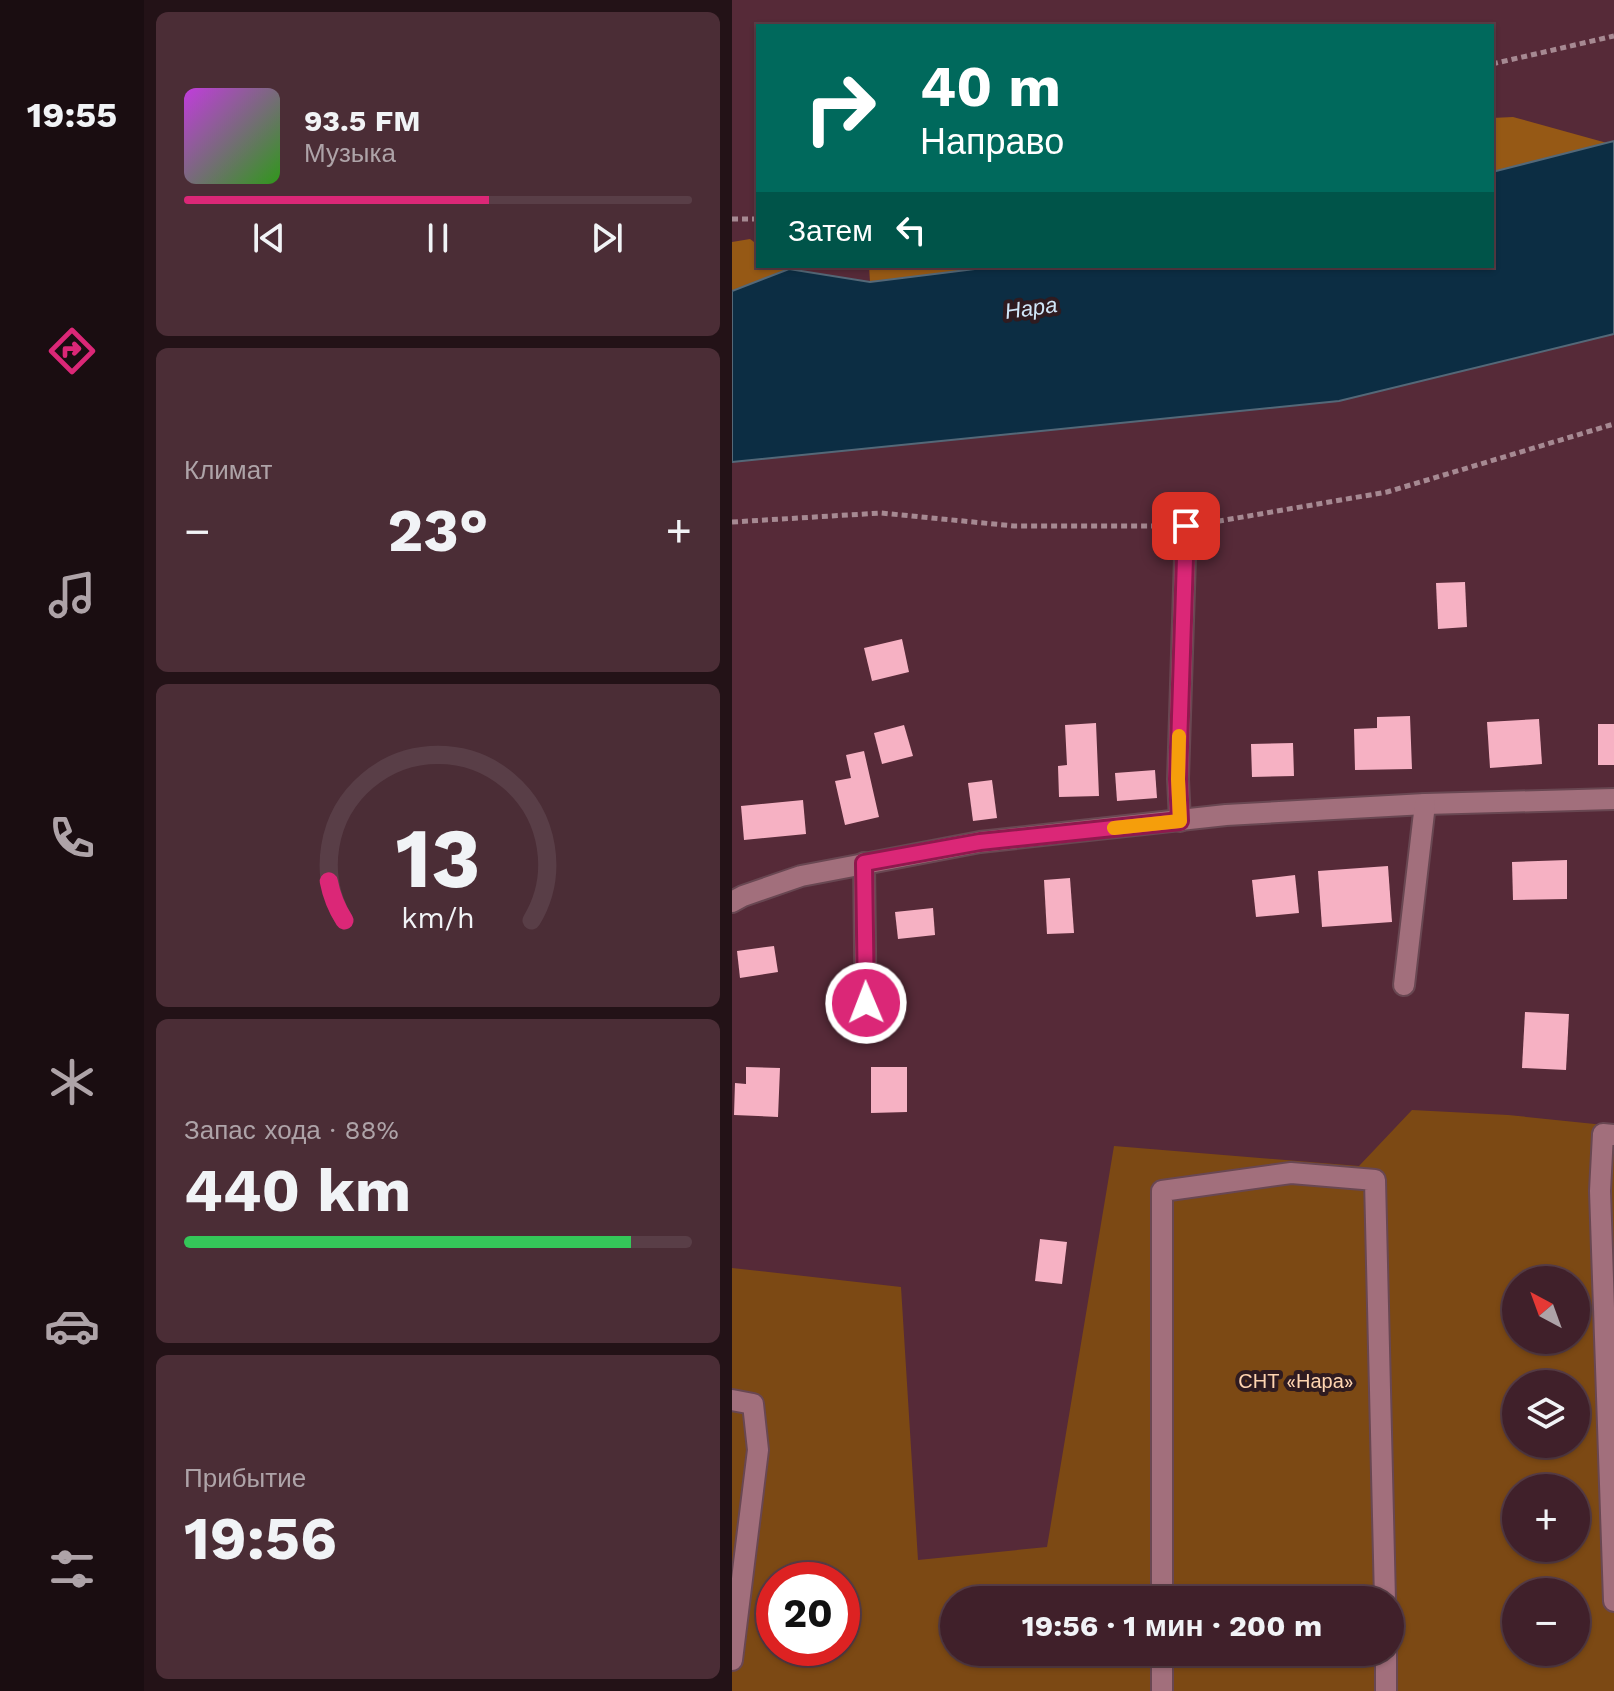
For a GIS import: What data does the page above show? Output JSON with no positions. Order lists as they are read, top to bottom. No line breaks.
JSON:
{"water":["Нара"],"parks":["СНТ «Нара»"],"north":"top left","page":{"tabs":"19:55","turn":["40 m","Направо"],"song":["93.5 FM","Музыка"],"then":"Затем","tile":["Климат",["Запас хода · 88%","440 km"],["Прибытие","19:56"]],"heat":["−","23°","+"],"map_buttons":["+","−"],"limit":"20","trip":"19:56 · 1 мин · 200 m","gauge":["13","km/h"]}}
